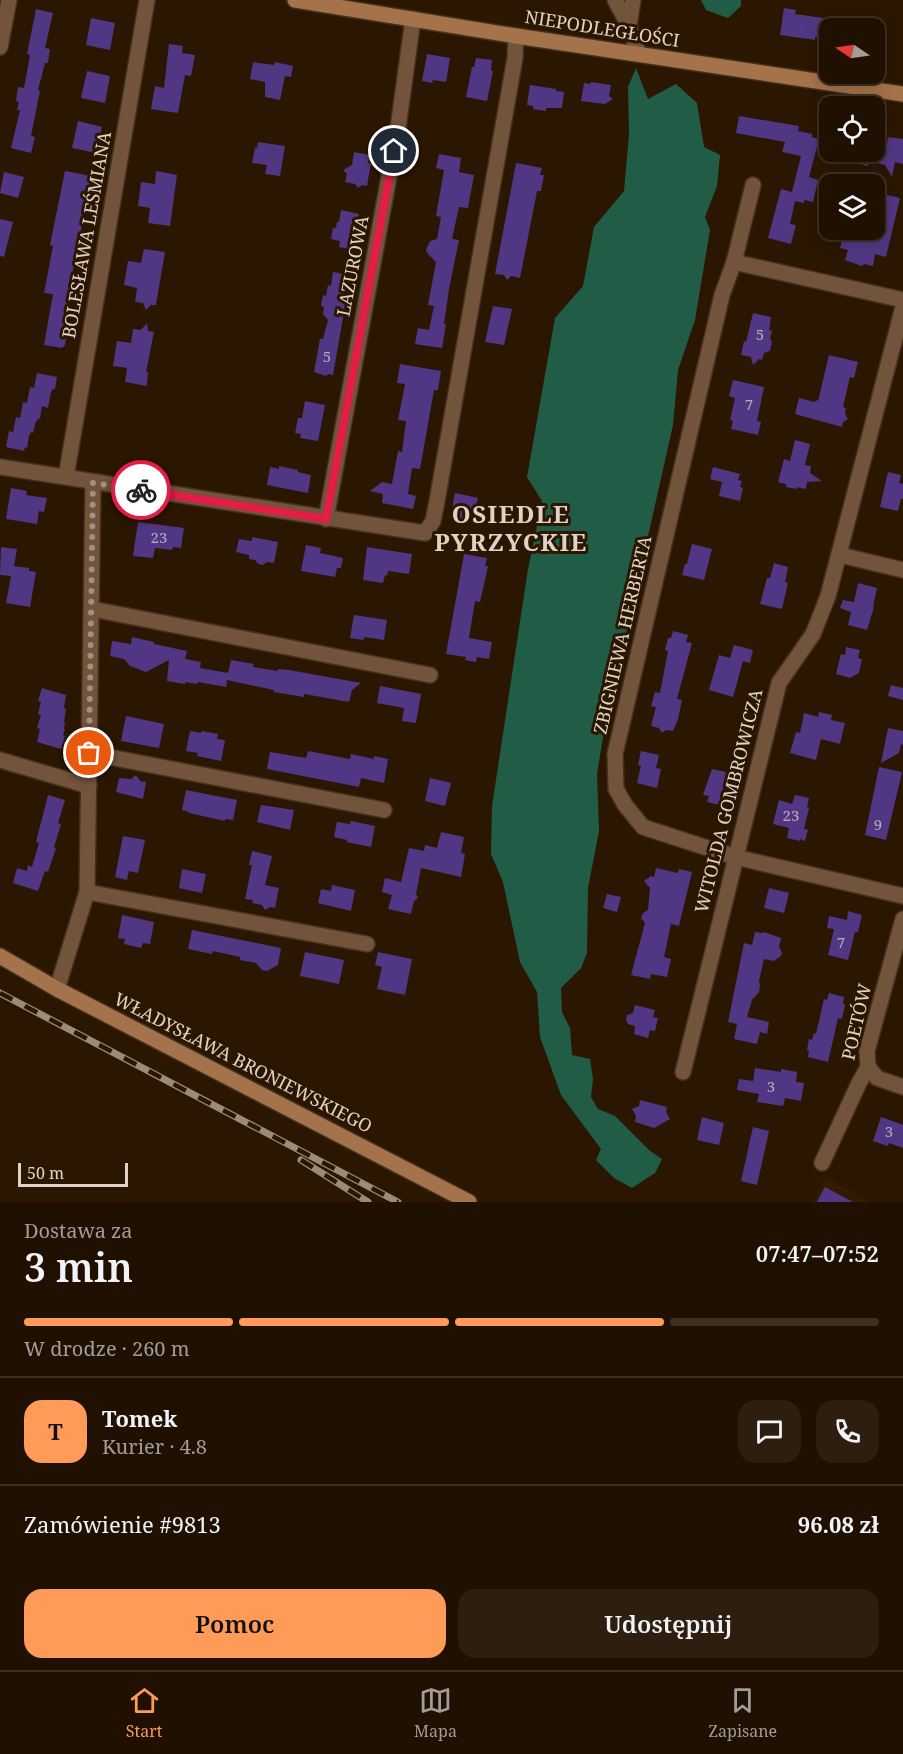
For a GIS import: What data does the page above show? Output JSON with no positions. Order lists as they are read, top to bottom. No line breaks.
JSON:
{"streets":{"street":["NIEPODLEGŁOŚCI","BOLESŁAWA LEŚMIANA","LAZUROWA","ZBIGNIEWA HERBERTA","WITOLDA GOMBROWICZA","POETÓW","WŁADYSŁAWA BRONIEWSKIEGO"]},"crossings":[["NIEPODLEGŁOŚCI","LAZUROWA"],["ZBIGNIEWA HERBERTA","WITOLDA GOMBROWICZA"]],"districts":["OSIEDLE PYRZYCKIE"],"house_numbers":["5","5","7","23","23","9","7","3","3"],"scale_bar":"50 m","north":"left","page":{"scale":"50 m","heading":["3 min","Dostawa za","07:47–07:52"],"panel":["Tomek","Kurier · 4.8","Zamówienie #9813","96.08 zł"],"bar":"W drodze · 260 m","round":"T","buttons":["Pomoc","Udostępnij"],"tabs":["Start","Mapa","Zapisane"]}}
